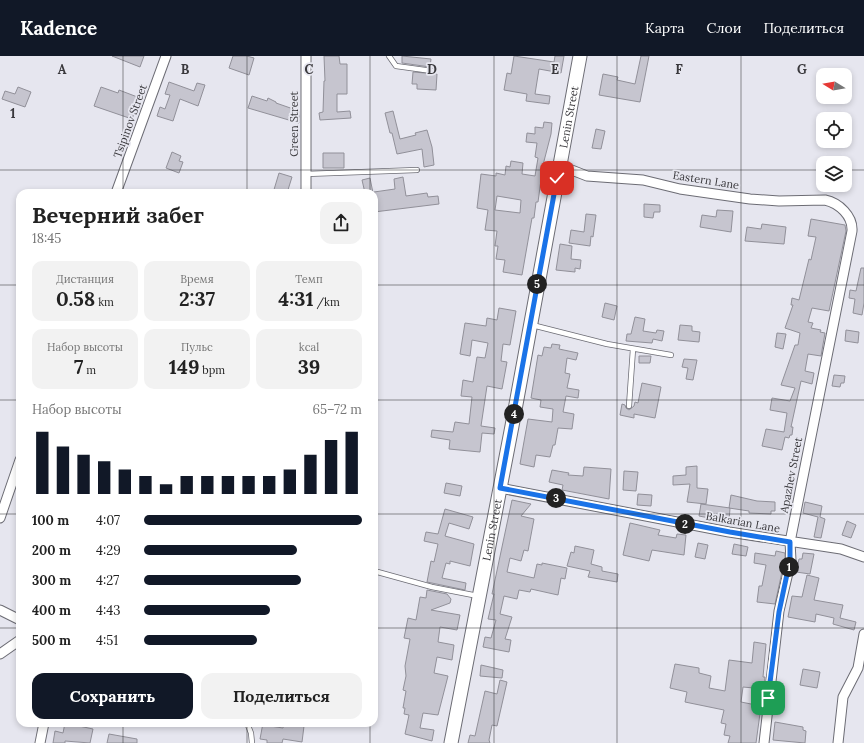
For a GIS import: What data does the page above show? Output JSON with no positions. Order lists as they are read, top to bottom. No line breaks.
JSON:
{"streets":{"street":["Lenin Street","Tsipinov Street","Green Street","Eastern Lane","Apazhev Street","Balkarian Lane"]},"crossings":[["Lenin Street","Eastern Lane"],["Lenin Street","Balkarian Lane"],["Eastern Lane","Apazhev Street"],["Apazhev Street","Balkarian Lane"]],"north":"left","page":{"header":"Kadence","nav":["Карта","Слои","Поделиться"],"heading":["Вечерний забег","18:45"],"stats":[["Дистанция","0.58 km"],["Время","2:37"],["Темп","4:31 /km"],["Набор высоты","7 m"],["Пульс","149 bpm"],["kcal","39"]],"pins":["5","4","3","2","1"],"chart":["Набор высоты","65–72 m"],"list":[{"name":"100 m","note":"4:07"},{"name":"200 m","note":"4:29"},{"name":"300 m","note":"4:27"},{"name":"400 m","note":"4:43"},{"name":"500 m","note":"4:51"}],"buttons":["Сохранить","Поделиться"]},"grid":{"columns":["A","B","C","D","E","F","G"],"rows":["1"]}}
